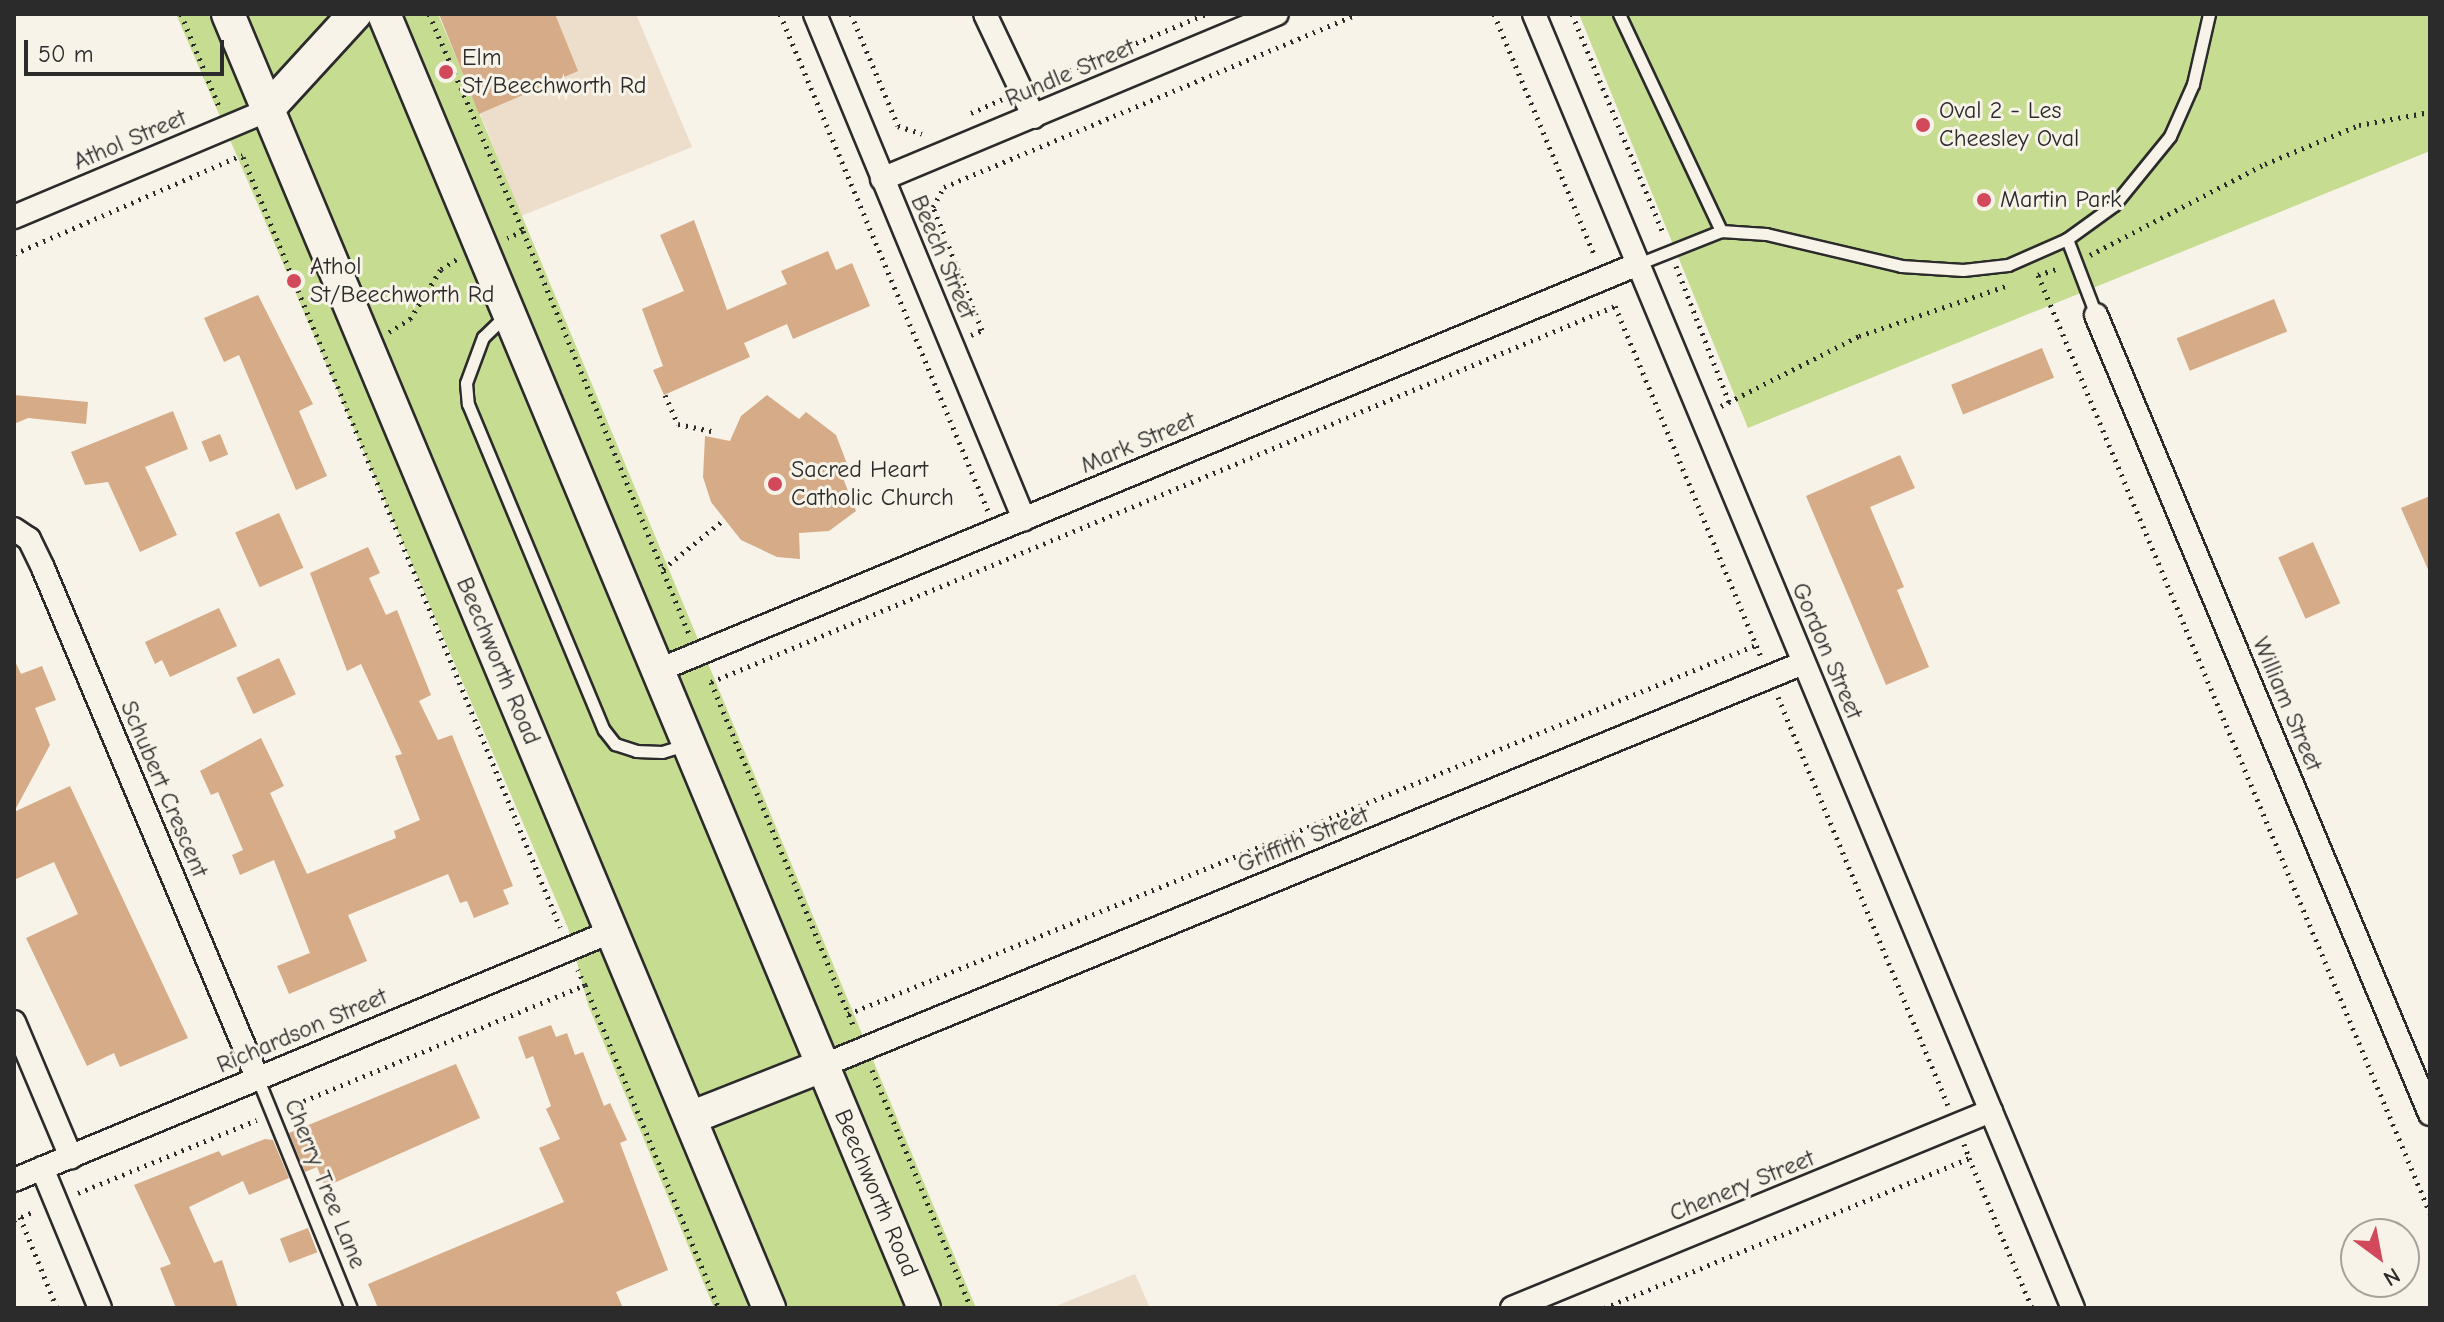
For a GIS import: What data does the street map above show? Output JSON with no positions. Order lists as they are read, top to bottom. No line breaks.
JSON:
{"streets":{"main road":["Beechworth Road"],"street":["Rundle Street","Athol Street","Beech Street","Mark Street","Gordon Street","William Street","Schubert Crescent","Griffith Street","Richardson Street","Chenery Street"],"lane":["Cherry Tree Lane"]},"crossings":[["Rundle Street","Beech Street"],["Athol Street","Beechworth Road"],["Beech Street","Mark Street"],["Mark Street","Gordon Street"],["Mark Street","Beechworth Road"],["Gordon Street","Griffith Street"],["Gordon Street","Chenery Street"],["Beechworth Road","Griffith Street"],["Beechworth Road","Richardson Street"],["Schubert Crescent","Richardson Street"],["Schubert Crescent","Cherry Tree Lane"],["Richardson Street","Cherry Tree Lane"]],"places":["Elm St/Beechworth Rd","Oval 2 - Les Cheesley Oval","Martin Park","Athol St/Beechworth Rd","Sacred Heart Catholic Church"],"scale_bar":"50 m","north":"bottom right"}
